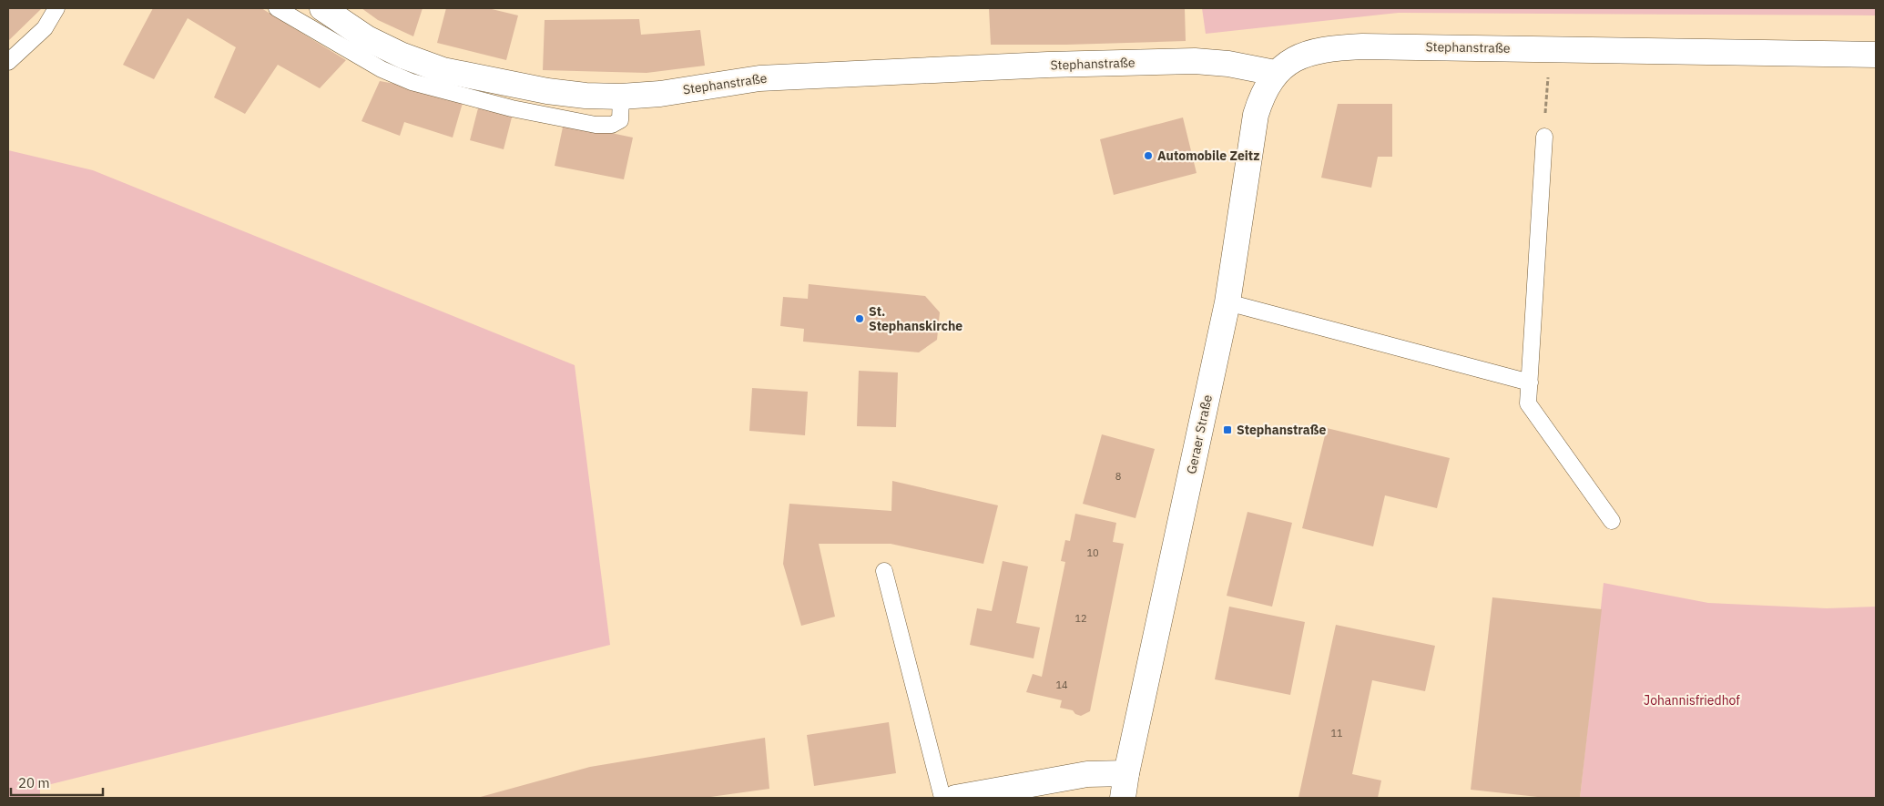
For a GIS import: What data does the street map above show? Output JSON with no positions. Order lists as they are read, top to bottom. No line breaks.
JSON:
{"streets":{"street":["Stephanstraße","Geraer Straße"]},"crossings":[["Stephanstraße","Geraer Straße"]],"parks":["Johannisfriedhof"],"places":{"other":["Automobile Zeitz","St. Stephanskirche"],"transit":["Stephanstraße"]},"house_numbers":["8","10","12","14","11"],"scale_bar":"20 m"}
